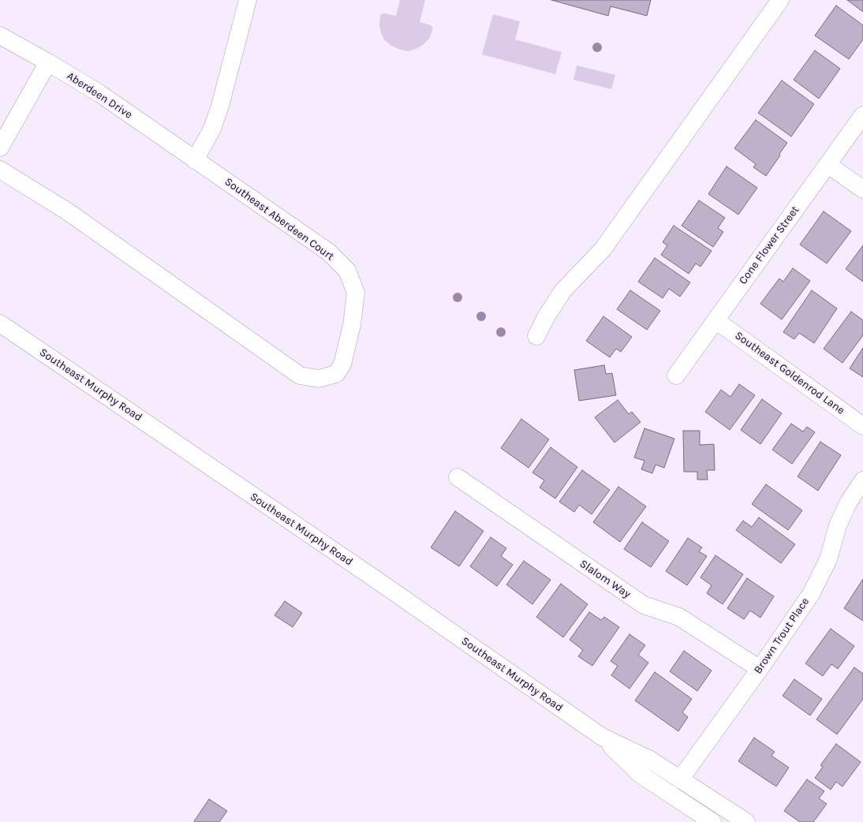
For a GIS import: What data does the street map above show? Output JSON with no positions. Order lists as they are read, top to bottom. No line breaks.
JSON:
{"streets":{"street":["Aberdeen Drive","Southeast Aberdeen Court","Cone Flower Street","Southeast Goldenrod Lane","Southeast Murphy Road","Slalom Way","Brown Trout Place"]},"crossings":[["Aberdeen Drive","Southeast Aberdeen Court"],["Cone Flower Street","Southeast Goldenrod Lane"],["Southeast Murphy Road","Brown Trout Place"],["Slalom Way","Brown Trout Place"]]}
